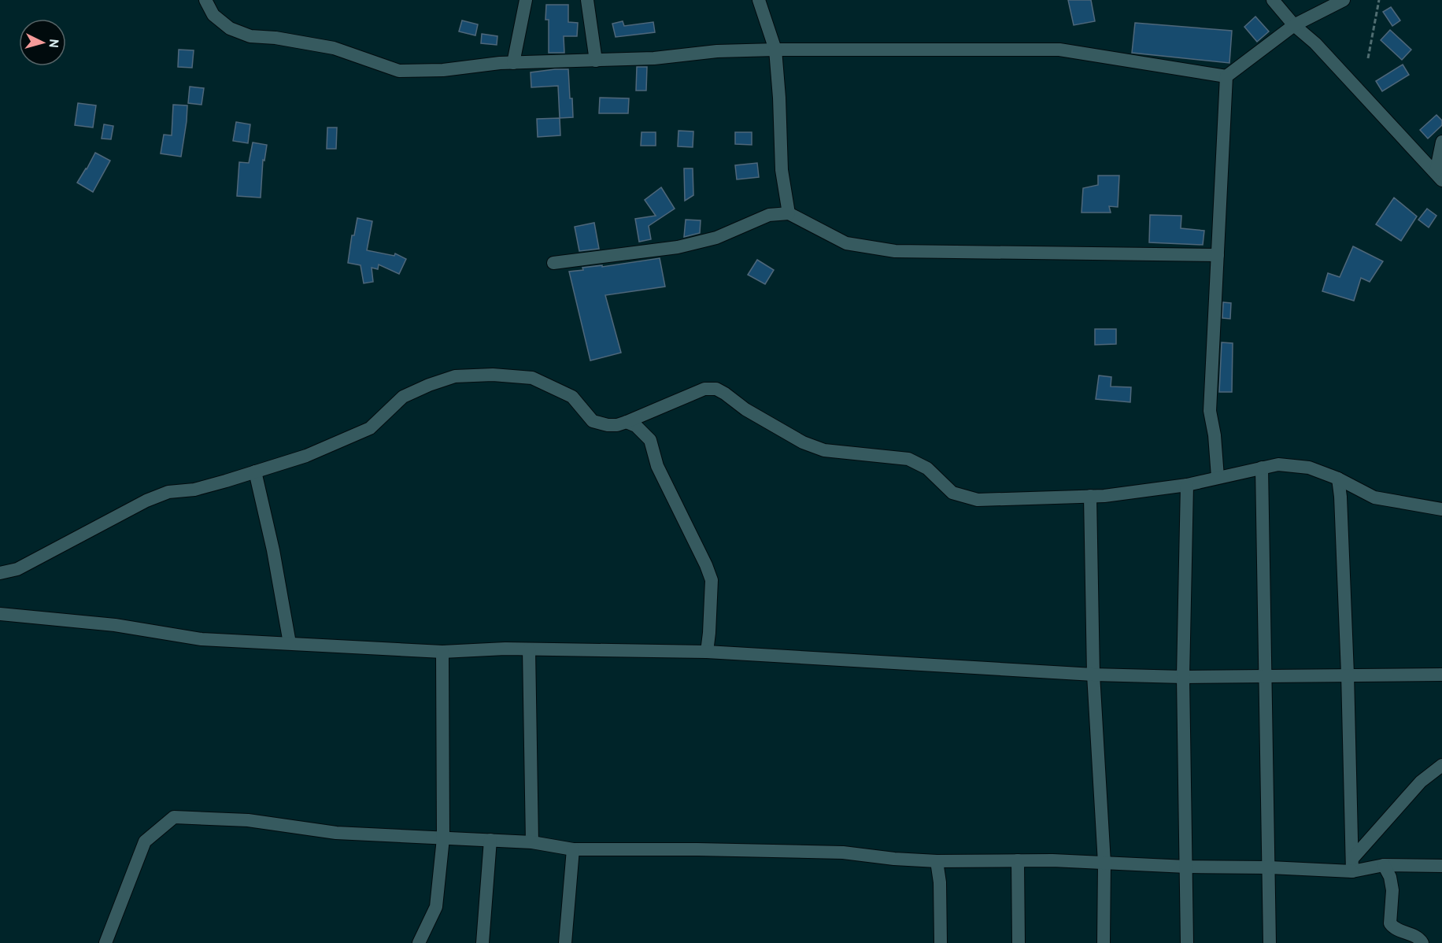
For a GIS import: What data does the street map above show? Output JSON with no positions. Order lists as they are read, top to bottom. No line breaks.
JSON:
{"north":"right"}
